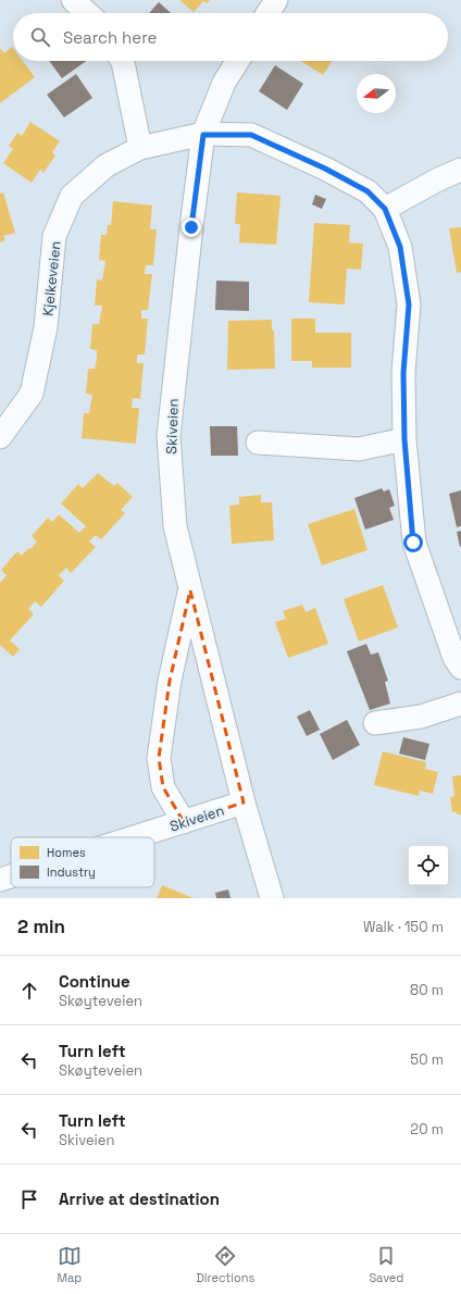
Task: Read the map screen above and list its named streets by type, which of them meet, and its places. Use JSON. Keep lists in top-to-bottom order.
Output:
{
  "streets": {
    "street": ["Kjelkeveien", "Skiveien"]
  },
  "crossings": [
    ["Kjelkeveien", "Skiveien"]
  ],
  "legend": ["Homes", "Industry"],
  "north": "left",
  "page": {
    "search": "Search here",
    "heading": ["2 min", "Walk · 150 m"],
    "list": [
      ["Continue", "Skøyteveien", "80 m"],
      ["Turn left", "Skøyteveien", "50 m"],
      ["Turn left", "Skiveien", "20 m"],
      "Arrive at destination"
    ],
    "nav": ["Map", "Directions", "Saved"]
  }
}
